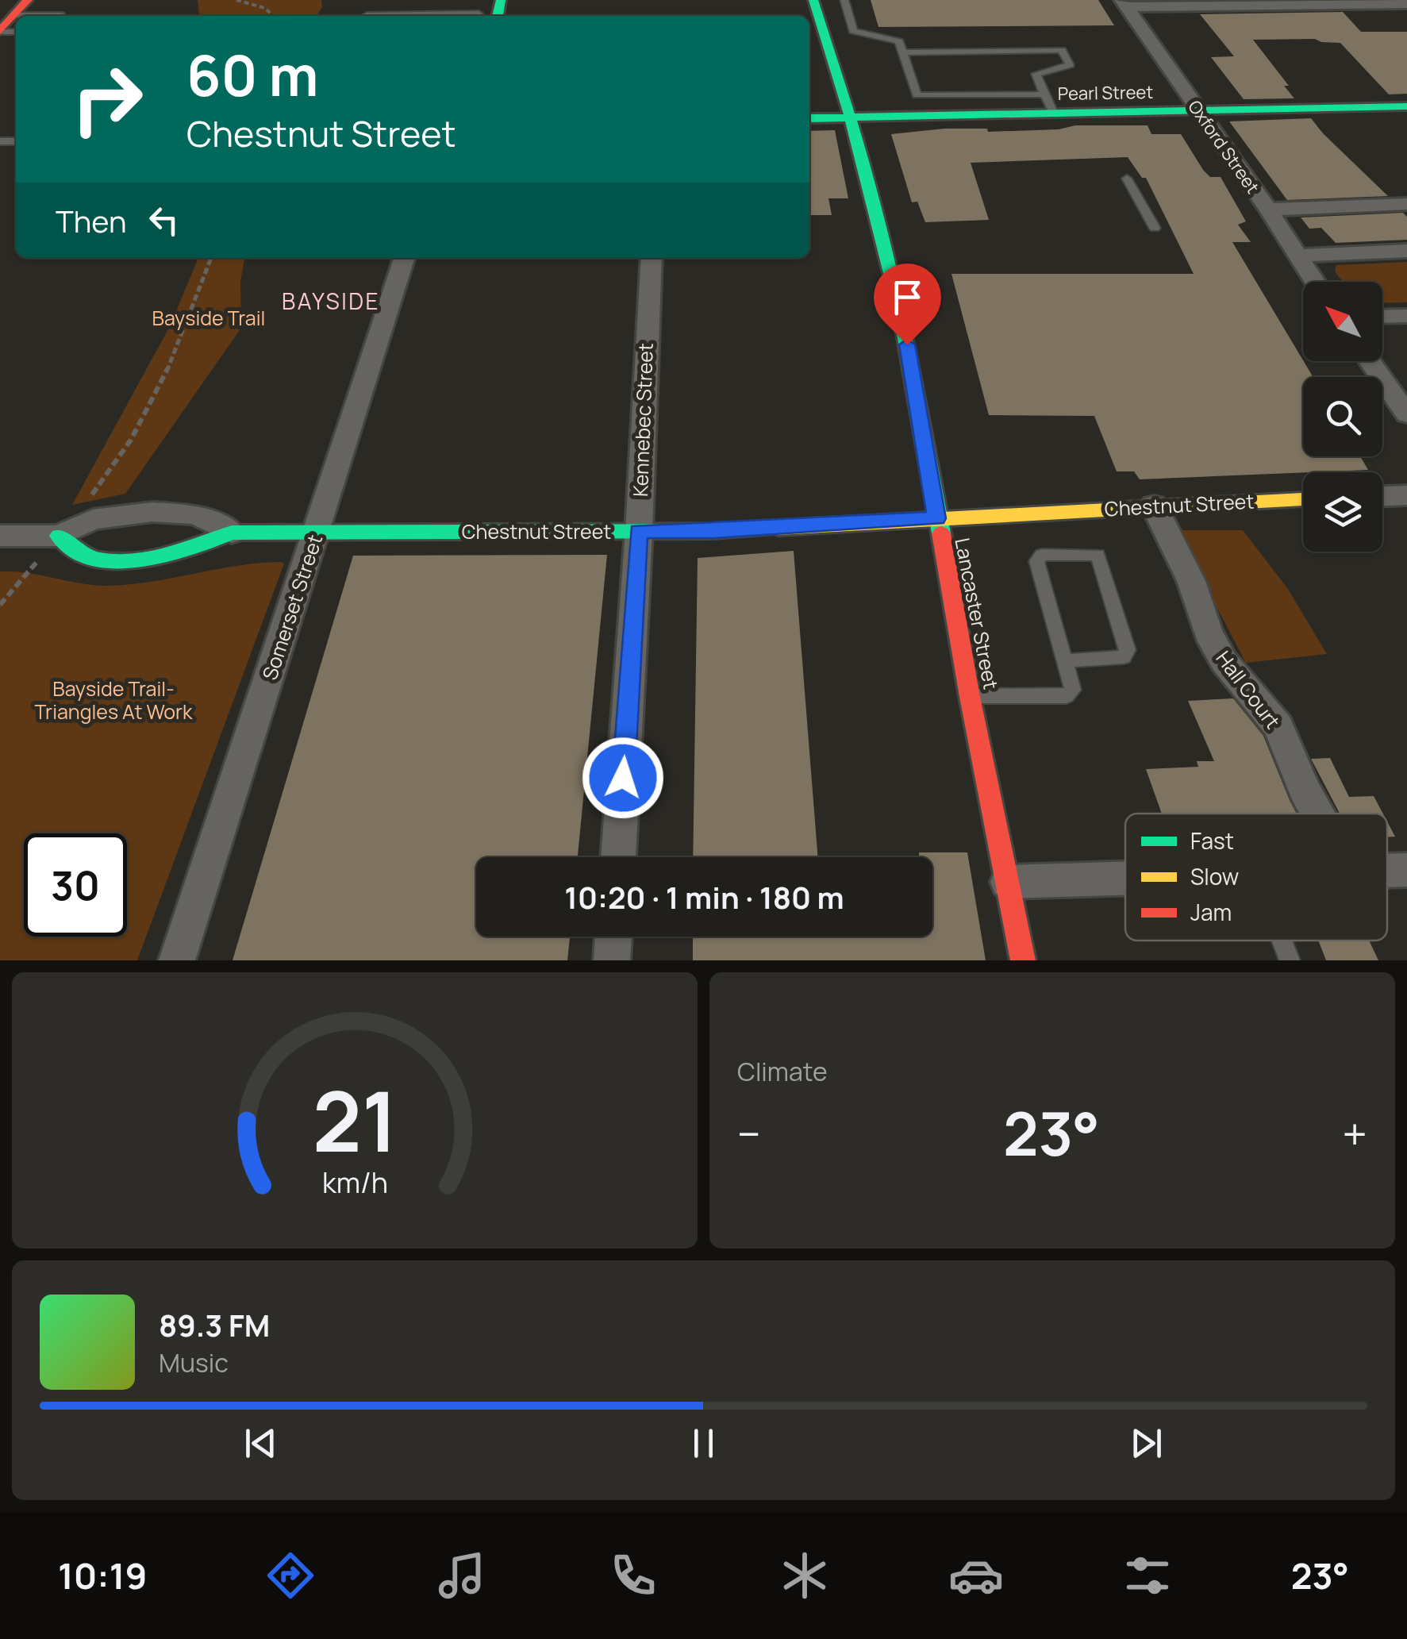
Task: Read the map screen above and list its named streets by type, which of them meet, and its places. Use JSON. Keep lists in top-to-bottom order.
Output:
{
  "streets": {
    "street": [
      "Pearl Street",
      "Oxford Street",
      "Kennebec Street",
      "Chestnut Street",
      "Somerset Street",
      "Lancaster Street",
      "Hall Court"
    ]
  },
  "crossings": [
    ["Pearl Street", "Oxford Street"],
    ["Pearl Street", "Lancaster Street"],
    ["Kennebec Street", "Chestnut Street"],
    ["Chestnut Street", "Somerset Street"],
    ["Chestnut Street", "Lancaster Street"],
    ["Chestnut Street", "Hall Court"]
  ],
  "districts": ["BAYSIDE"],
  "parks": ["Bayside Trail", "Bayside Trail- Triangles At Work"],
  "legend": ["Fast", "Slow", "Jam"],
  "north": "top left",
  "page": {
    "turn": ["60 m", "Chestnut Street"],
    "then": "Then",
    "limit": "30",
    "trip": "10:20 · 1 min · 180 m",
    "tile": "Climate",
    "heat": ["−", "23°", "+"],
    "song": ["89.3 FM", "Music"],
    "tabs": ["10:19", "23°"],
    "gauge": ["21", "km/h"]
  }
}
